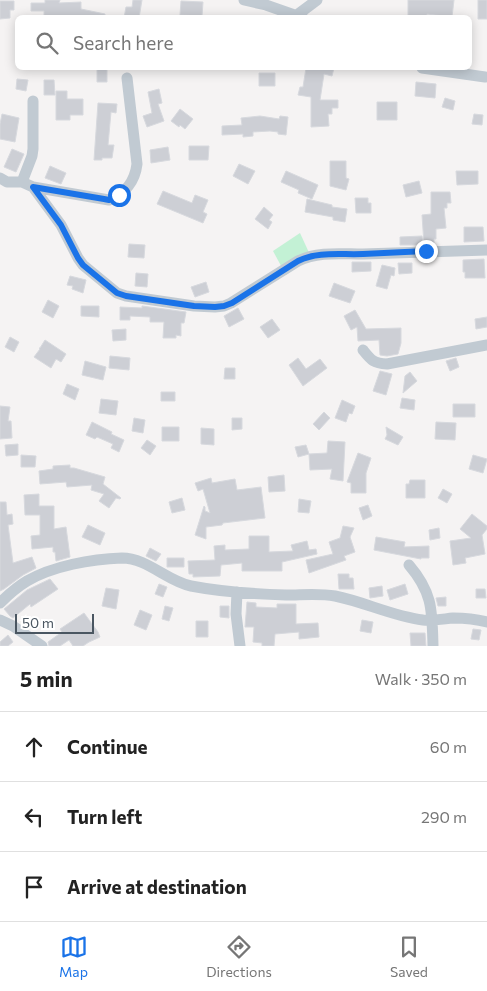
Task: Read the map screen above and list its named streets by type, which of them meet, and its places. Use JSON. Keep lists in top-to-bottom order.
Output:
{
  "scale_bar": "50 m",
  "page": {
    "search": "Search here",
    "scale": "50 m",
    "heading": ["5 min", "Walk · 350 m"],
    "list": [
      ["Continue", "60 m"],
      ["Turn left", "290 m"],
      "Arrive at destination"
    ],
    "nav": ["Map", "Directions", "Saved"]
  }
}
